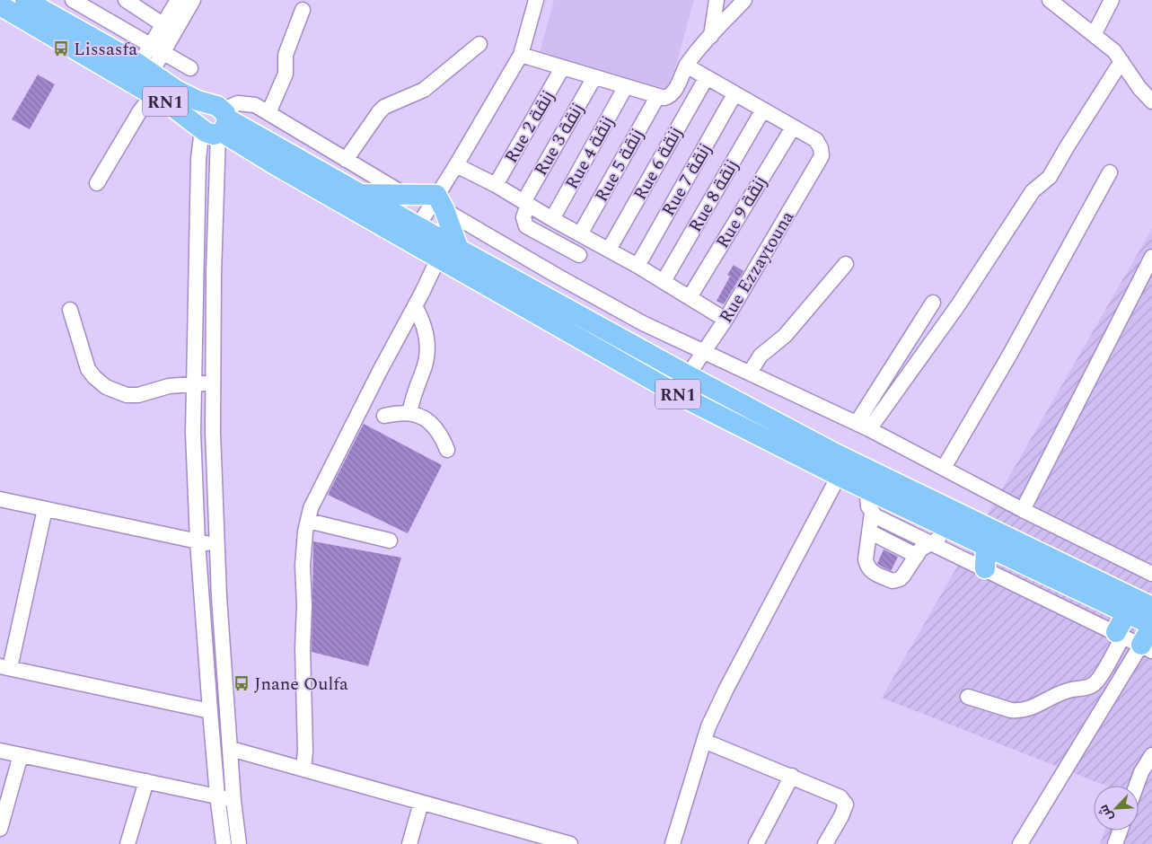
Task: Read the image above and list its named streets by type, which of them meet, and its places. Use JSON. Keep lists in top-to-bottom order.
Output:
{
  "streets": {
    "highway": ["RN1"],
    "street": [
      "Rue 2 زنقة",
      "Rue 3 زنقة",
      "Rue 4 زنقة",
      "Rue 6 زنقة",
      "Rue 5 زنقة",
      "Rue 7 زنقة",
      "Rue 8 زنقة",
      "Rue 9 زنقة",
      "Rue Ezzaytouna"
    ]
  },
  "crossings": [
    ["RN1", "Rue Ezzaytouna"],
    ["Rue 9 زنقة", "Rue Ezzaytouna"]
  ],
  "places": {
    "bus stop": ["Lissasfa", "Jnane Oulfa"]
  },
  "north": "bottom left"
}
